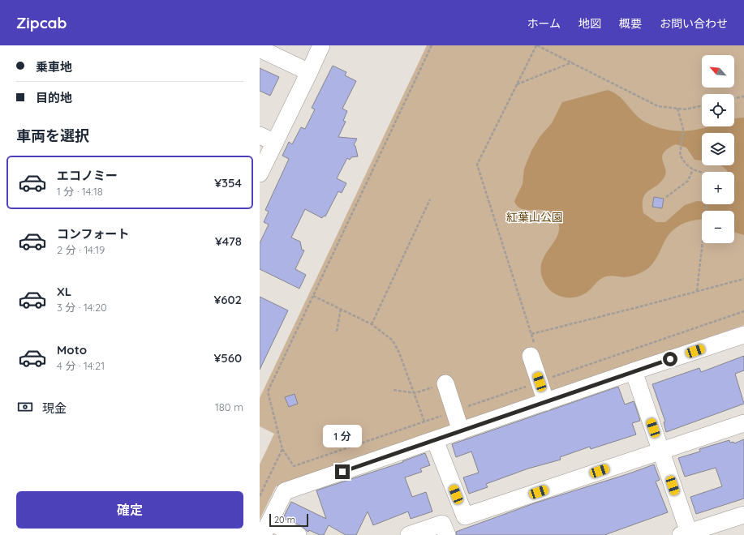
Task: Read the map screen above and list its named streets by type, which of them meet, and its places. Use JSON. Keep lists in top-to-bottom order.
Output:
{
  "parks": ["紅葉山公園"],
  "scale_bar": "20 m",
  "north": "top left",
  "page": {
    "header": "Zipcab",
    "nav": [
      "ホーム",
      "地図",
      "概要",
      "お問い合わせ"
    ],
    "banner": ["乗車地", "目的地"],
    "map_buttons": ["+", "−"],
    "heading": "車両を選択",
    "list": [
      {
        "name": "エコノミー",
        "note": "1 分 · 14:18",
        "value": "¥354"
      },
      {
        "name": "コンフォート",
        "note": "2 分 · 14:19",
        "value": "¥478"
      },
      {
        "name": "XL",
        "note": "3 分 · 14:20",
        "value": "¥602"
      },
      {
        "name": "Moto",
        "note": "4 分 · 14:21",
        "value": "¥560"
      }
    ],
    "pay": ["現金", "180 m"],
    "bubble": "1 分",
    "buttons": "確定",
    "scale": "20 m"
  }
}
